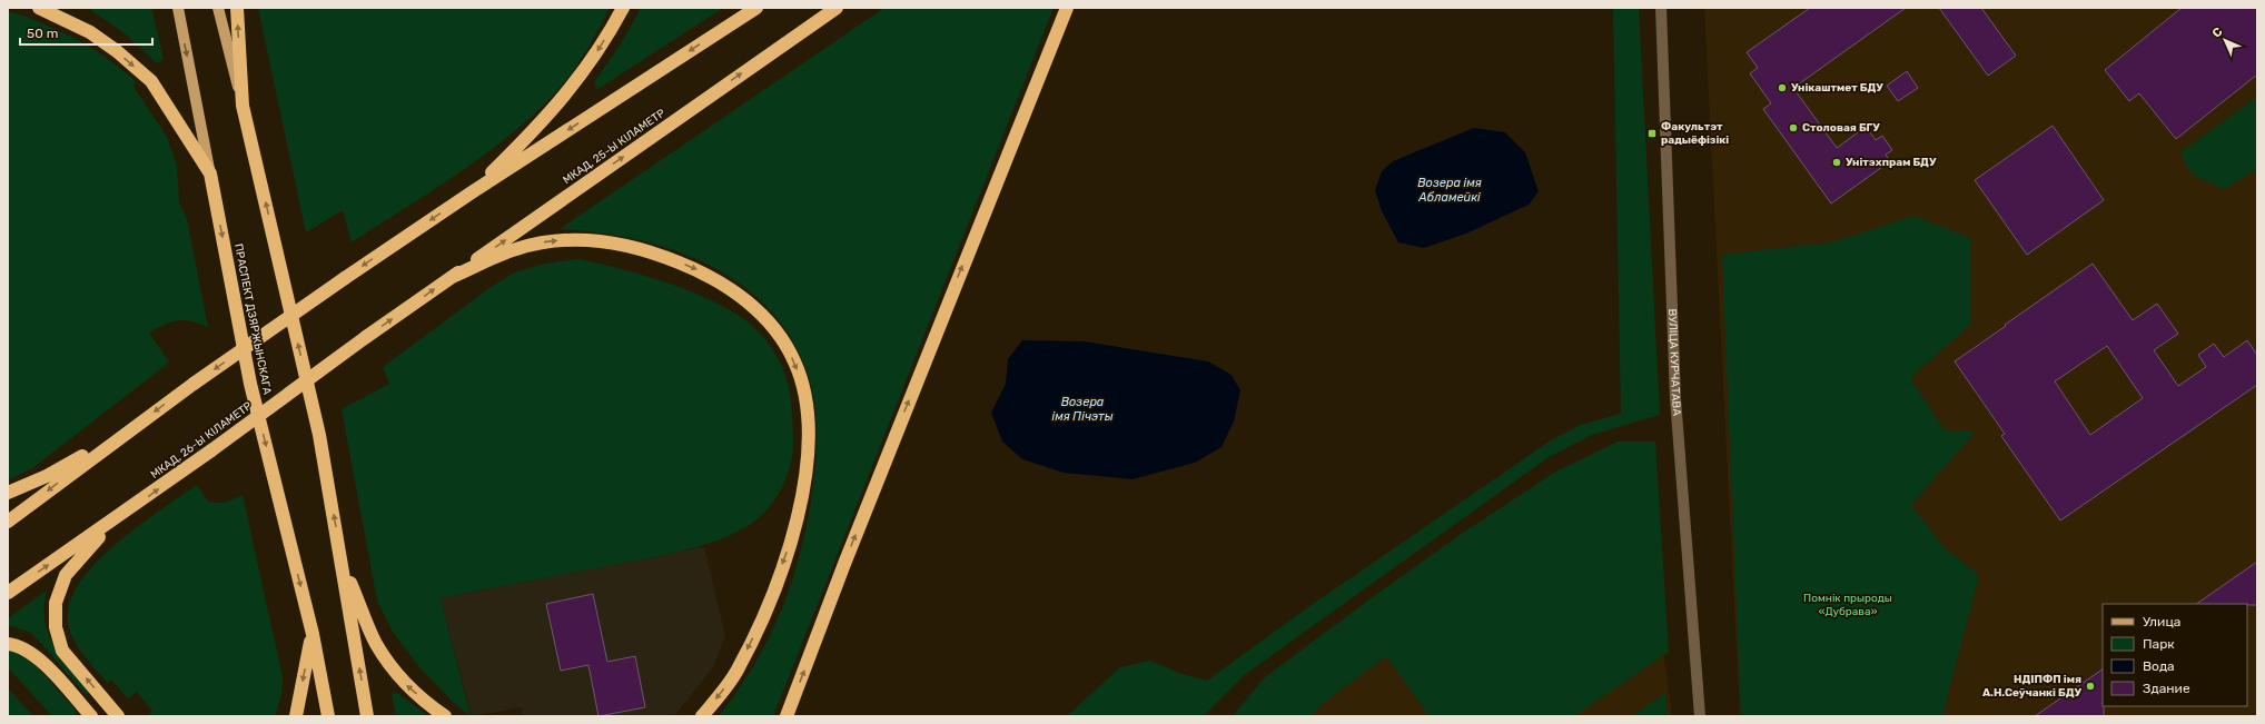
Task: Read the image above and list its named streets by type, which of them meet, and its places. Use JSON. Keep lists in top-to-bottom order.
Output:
{
  "streets": {
    "highway": ["МКАД, 25-Ы КІЛАМЕТР", "ПРАСПЕКТ ДЗЯРЖЫНСКАГА", "МКАД, 26-Ы КІЛАМЕТР"],
    "street": ["ВУЛІЦА КУРЧАТАВА"]
  },
  "crossings": [
    ["МКАД, 25-Ы КІЛАМЕТР", "МКАД, 26-Ы КІЛАМЕТР"]
  ],
  "one_way": ["ПРАСПЕКТ ДЗЯРЖЫНСКАГА"],
  "water": ["Возера імя Абламейкі", "Возера імя Пічэты"],
  "parks": ["Помнік прыроды «Дубрава»"],
  "places": {
    "other": [
      "Унікаштмет БДУ",
      "Столовая БГУ",
      "Унітэхпрам БДУ",
      "НДІПФП імя А.Н.Сеўчанкі БДУ"
    ],
    "transit": ["Факультэт радыёфізікі"]
  },
  "legend": [
    "Улица",
    "Парк",
    "Вода",
    "Здание"
  ],
  "scale_bar": "50 m",
  "north": "top left"
}
